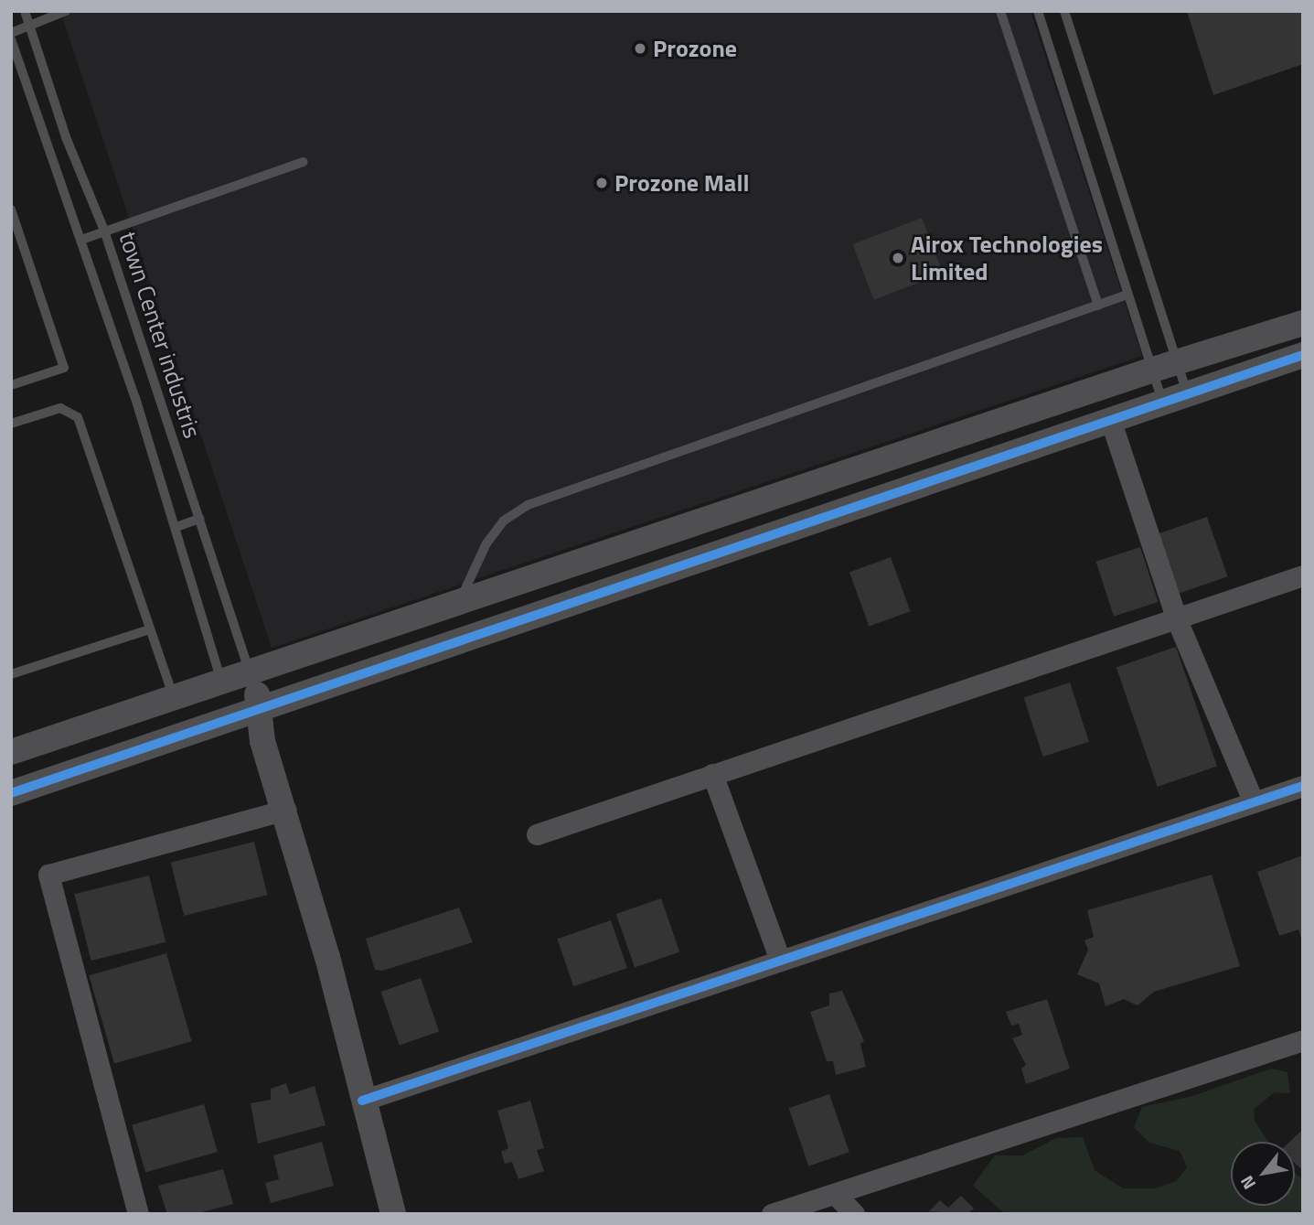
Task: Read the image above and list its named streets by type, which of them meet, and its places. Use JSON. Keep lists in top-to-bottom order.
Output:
{
  "streets": {
    "lane": ["town Center industris"]
  },
  "places": ["Prozone", "Prozone Mall", "Airox Technologies Limited"],
  "north": "bottom left"
}
